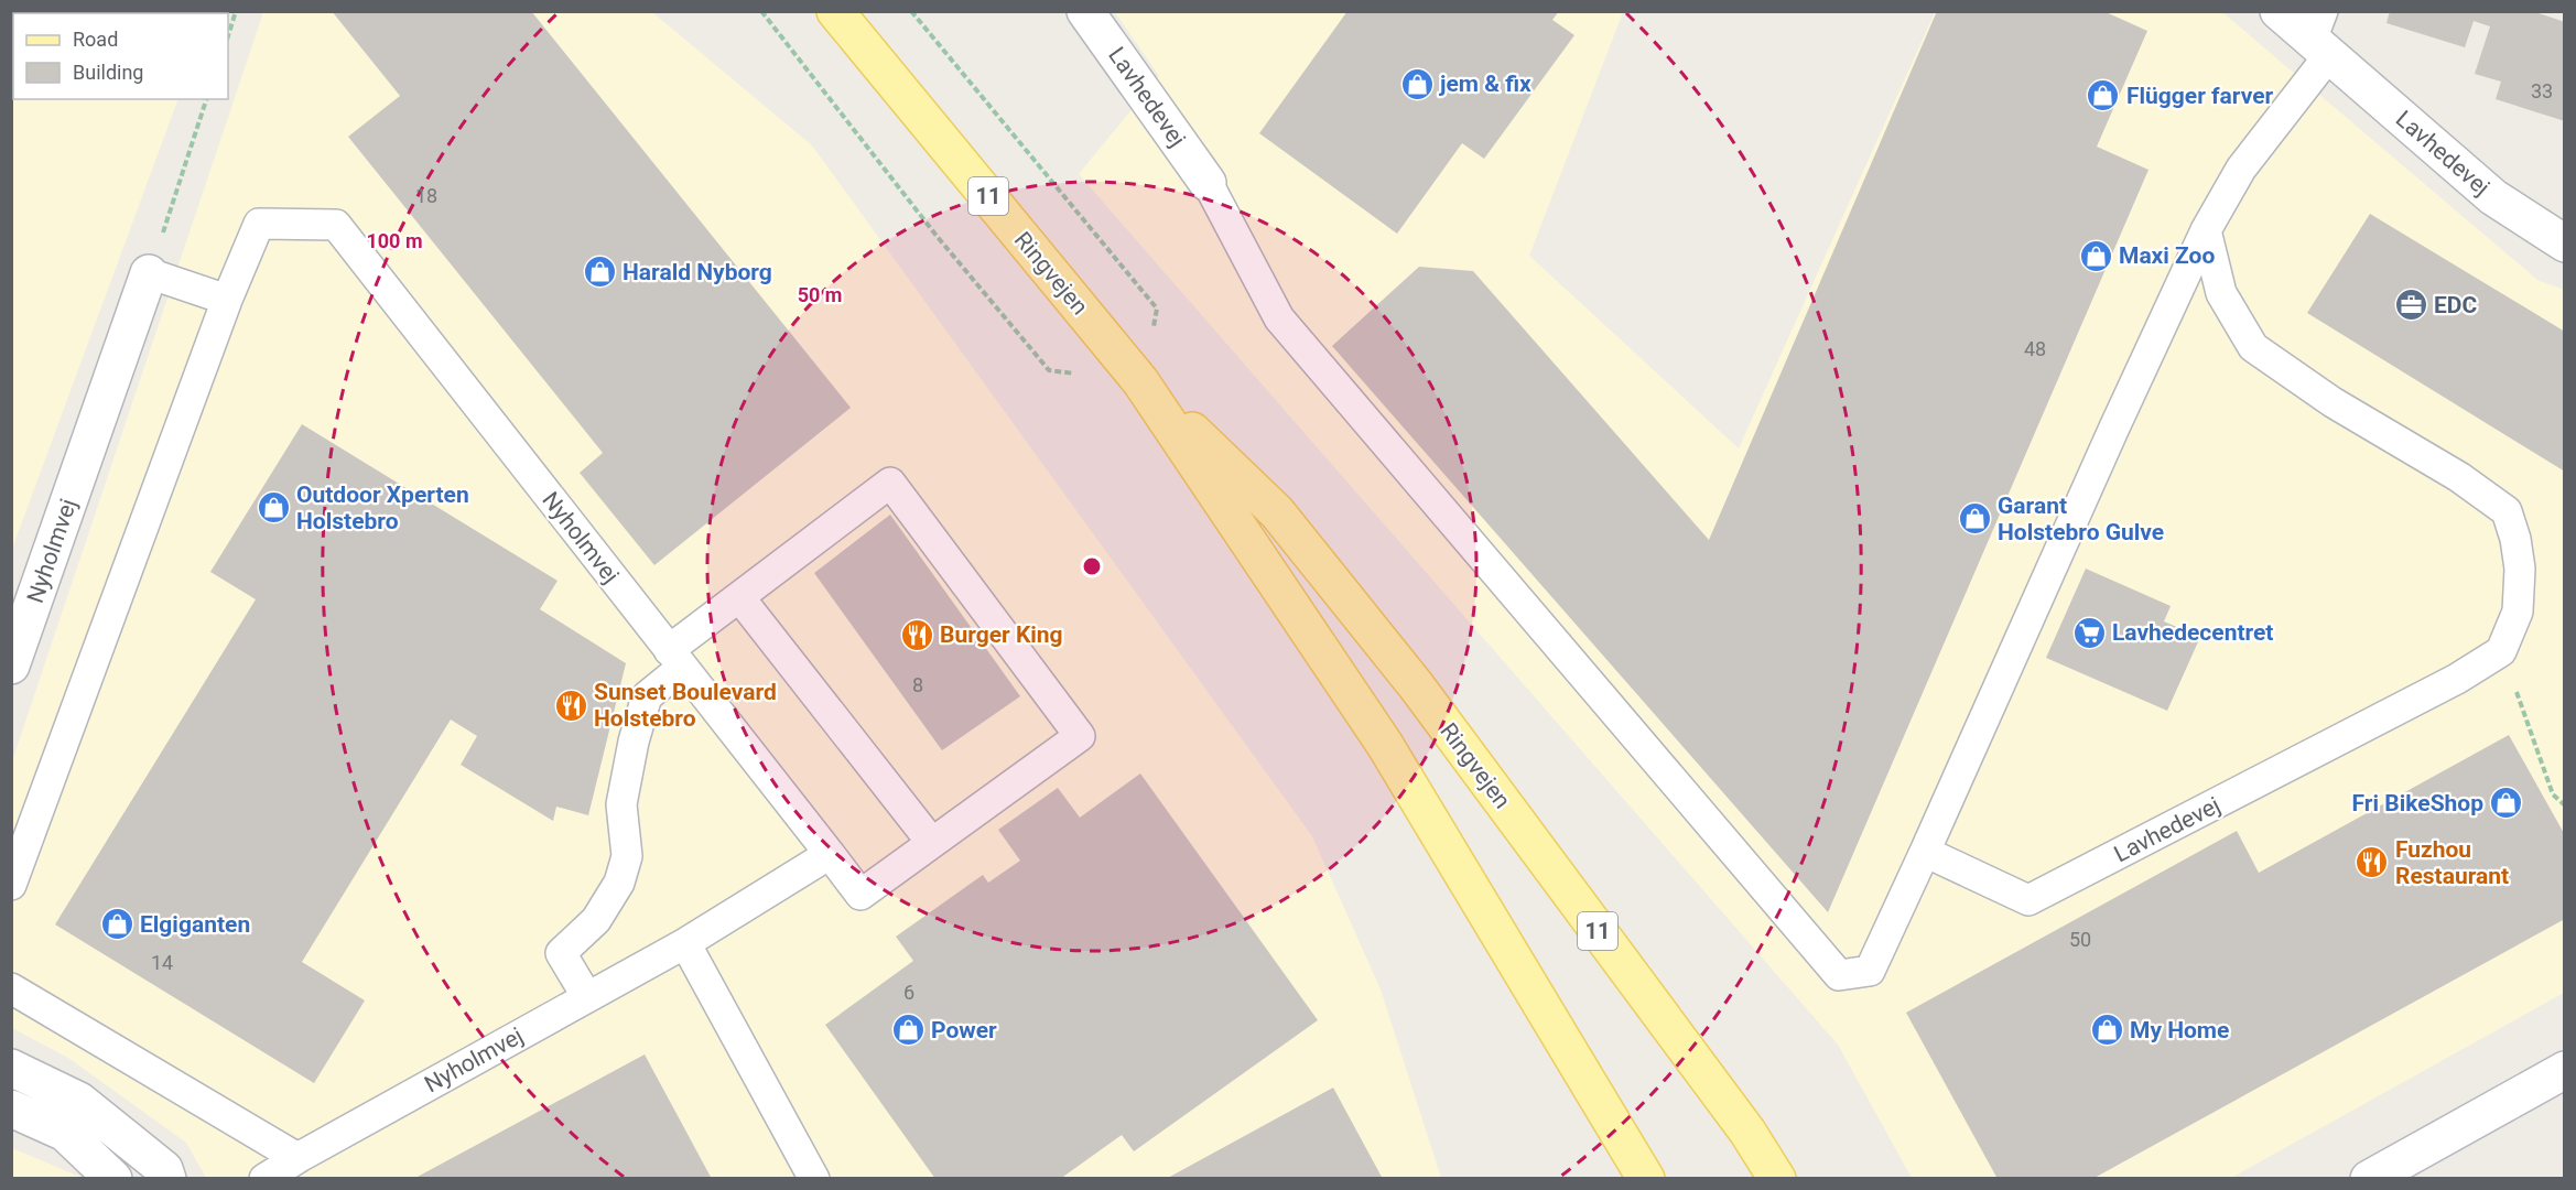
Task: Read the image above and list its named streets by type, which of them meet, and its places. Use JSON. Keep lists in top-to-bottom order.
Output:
{
  "streets": {
    "main road": ["11", "Ringvejen"],
    "street": ["Lavhedevej", "Nyholmvej"]
  },
  "places": {
    "shop": [
      "jem & fix",
      "Flügger farver",
      "Maxi Zoo",
      "Harald Nyborg",
      "Outdoor Xperten Holstebro",
      "Garant Holstebro Gulve",
      "Fri BikeShop",
      "Elgiganten",
      "Power",
      "My Home"
    ],
    "office": ["EDC"],
    "supermarket": ["Lavhedecentret"],
    "restaurant": ["Burger King", "Sunset Boulevard Holstebro", "Fuzhou Restaurant"]
  },
  "house_numbers": [
    "33",
    "18",
    "48",
    "8",
    "50",
    "14",
    "6"
  ],
  "legend": ["Road", "Building"],
  "rings": ["100 m", "50 m"]
}
